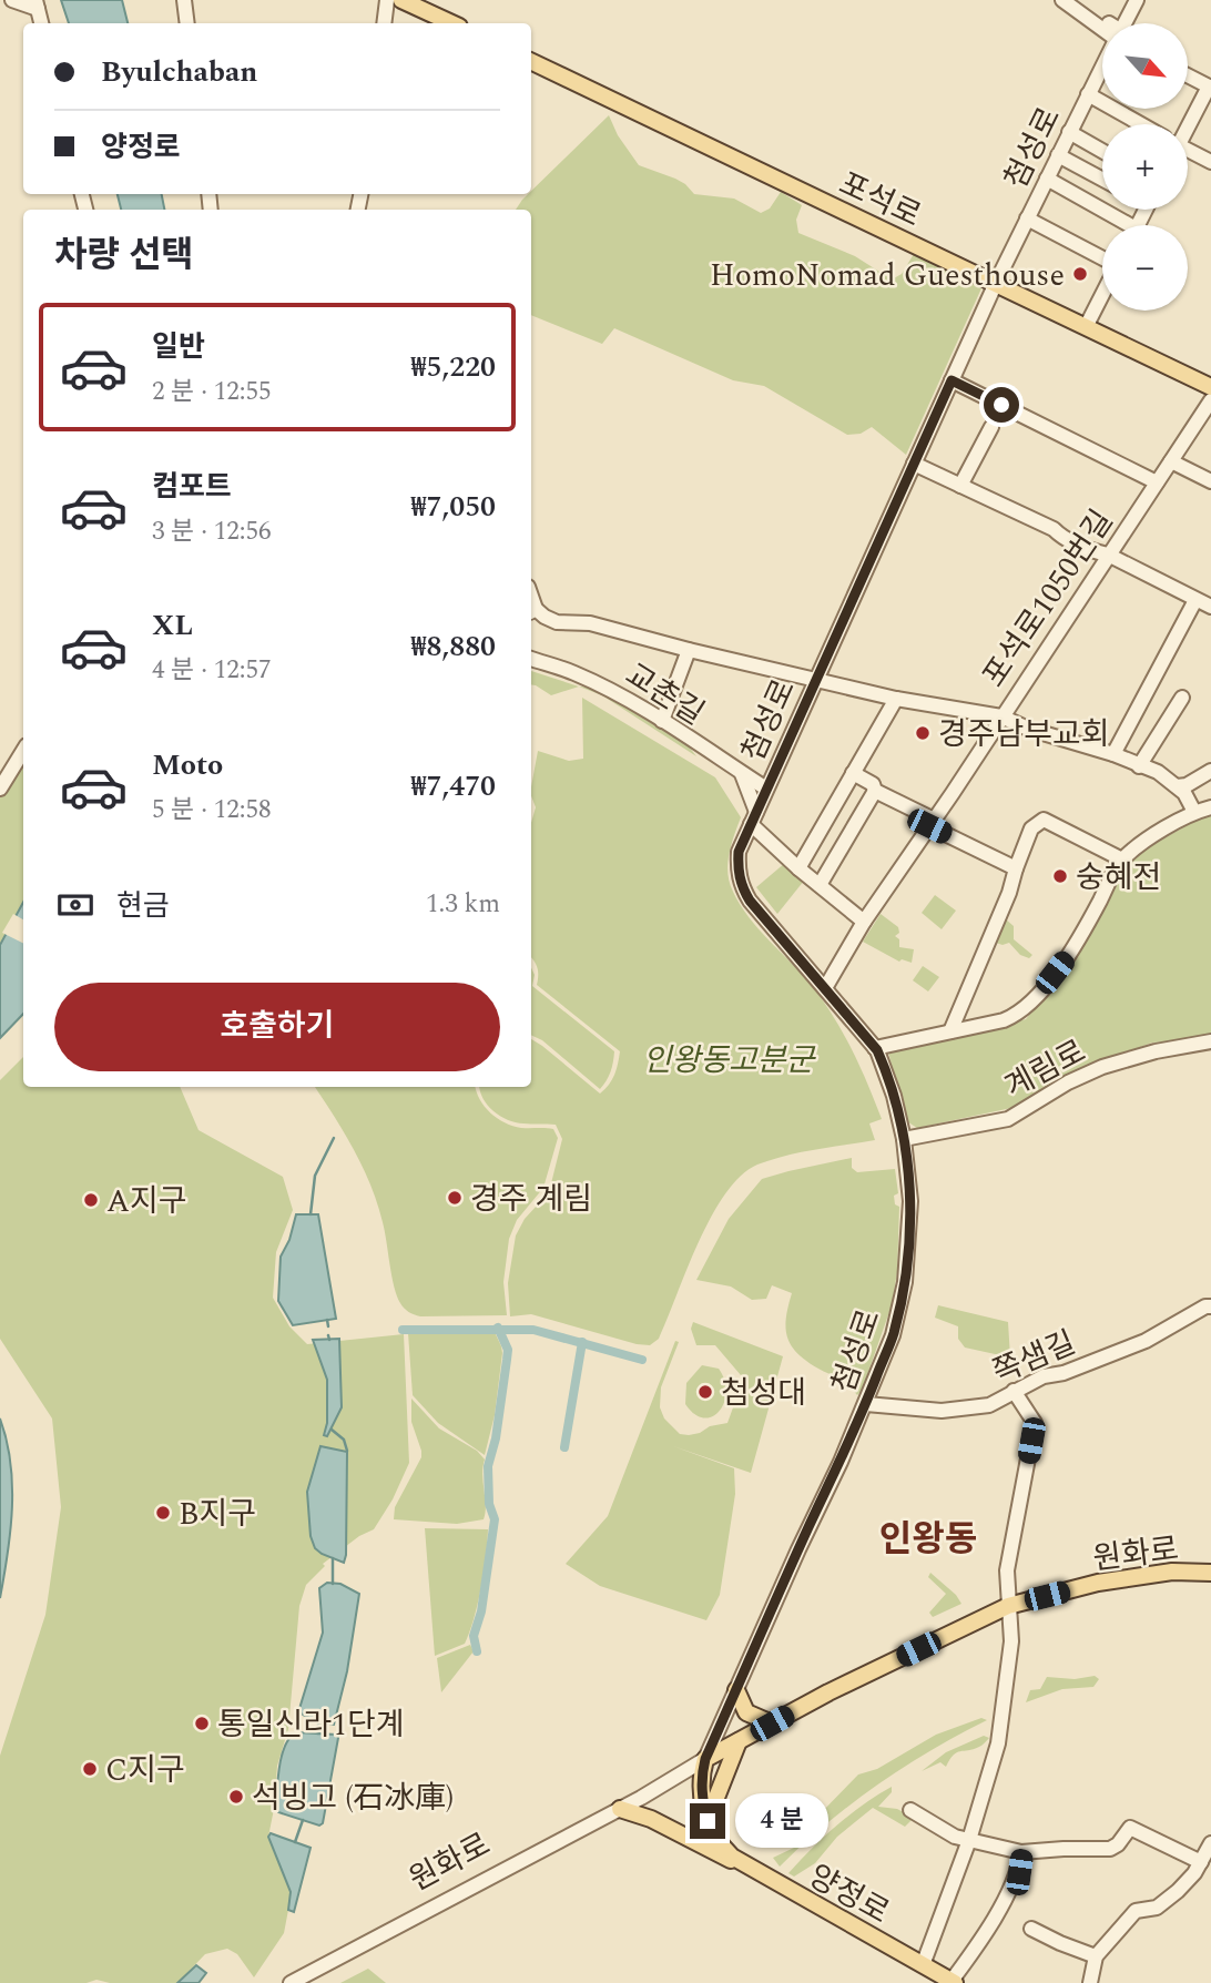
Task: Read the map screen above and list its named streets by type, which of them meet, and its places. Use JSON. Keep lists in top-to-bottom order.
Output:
{
  "streets": {
    "main road": ["포석로", "원화로", "양정로"],
    "street": [
      "첨성로",
      "포석로1050번길",
      "교촌길",
      "계림로",
      "쪽샘길"
    ]
  },
  "crossings": [
    ["첨성로", "포석로"],
    ["첨성로", "포석로1050번길"],
    ["첨성로", "교촌길"],
    ["첨성로", "계림로"],
    ["첨성로", "쪽샘길"],
    ["첨성로", "원화로"],
    ["첨성로", "양정로"],
    ["원화로", "양정로"]
  ],
  "districts": ["인왕동"],
  "parks": ["인왕동고분군"],
  "places": [
    "HomoNomad Guesthouse",
    "경주남부교회",
    "숭혜전",
    "경주 계림",
    "A지구",
    "첨성대",
    "B지구",
    "통일신라1단계",
    "C지구",
    "석빙고 (石冰庫)"
  ],
  "north": "bottom right",
  "page": {
    "map_buttons": ["+", "−"],
    "banner": ["Byulchaban", "양정로"],
    "heading": "차량 선택",
    "list": [
      {
        "name": "일반",
        "note": "2 분 · 12:55",
        "value": "₩5,220"
      },
      {
        "name": "컴포트",
        "note": "3 분 · 12:56",
        "value": "₩7,050"
      },
      {
        "name": "XL",
        "note": "4 분 · 12:57",
        "value": "₩8,880"
      },
      {
        "name": "Moto",
        "note": "5 분 · 12:58",
        "value": "₩7,470"
      }
    ],
    "pay": ["현금", "1.3 km"],
    "buttons": "호출하기",
    "bubble": "4 분"
  }
}
